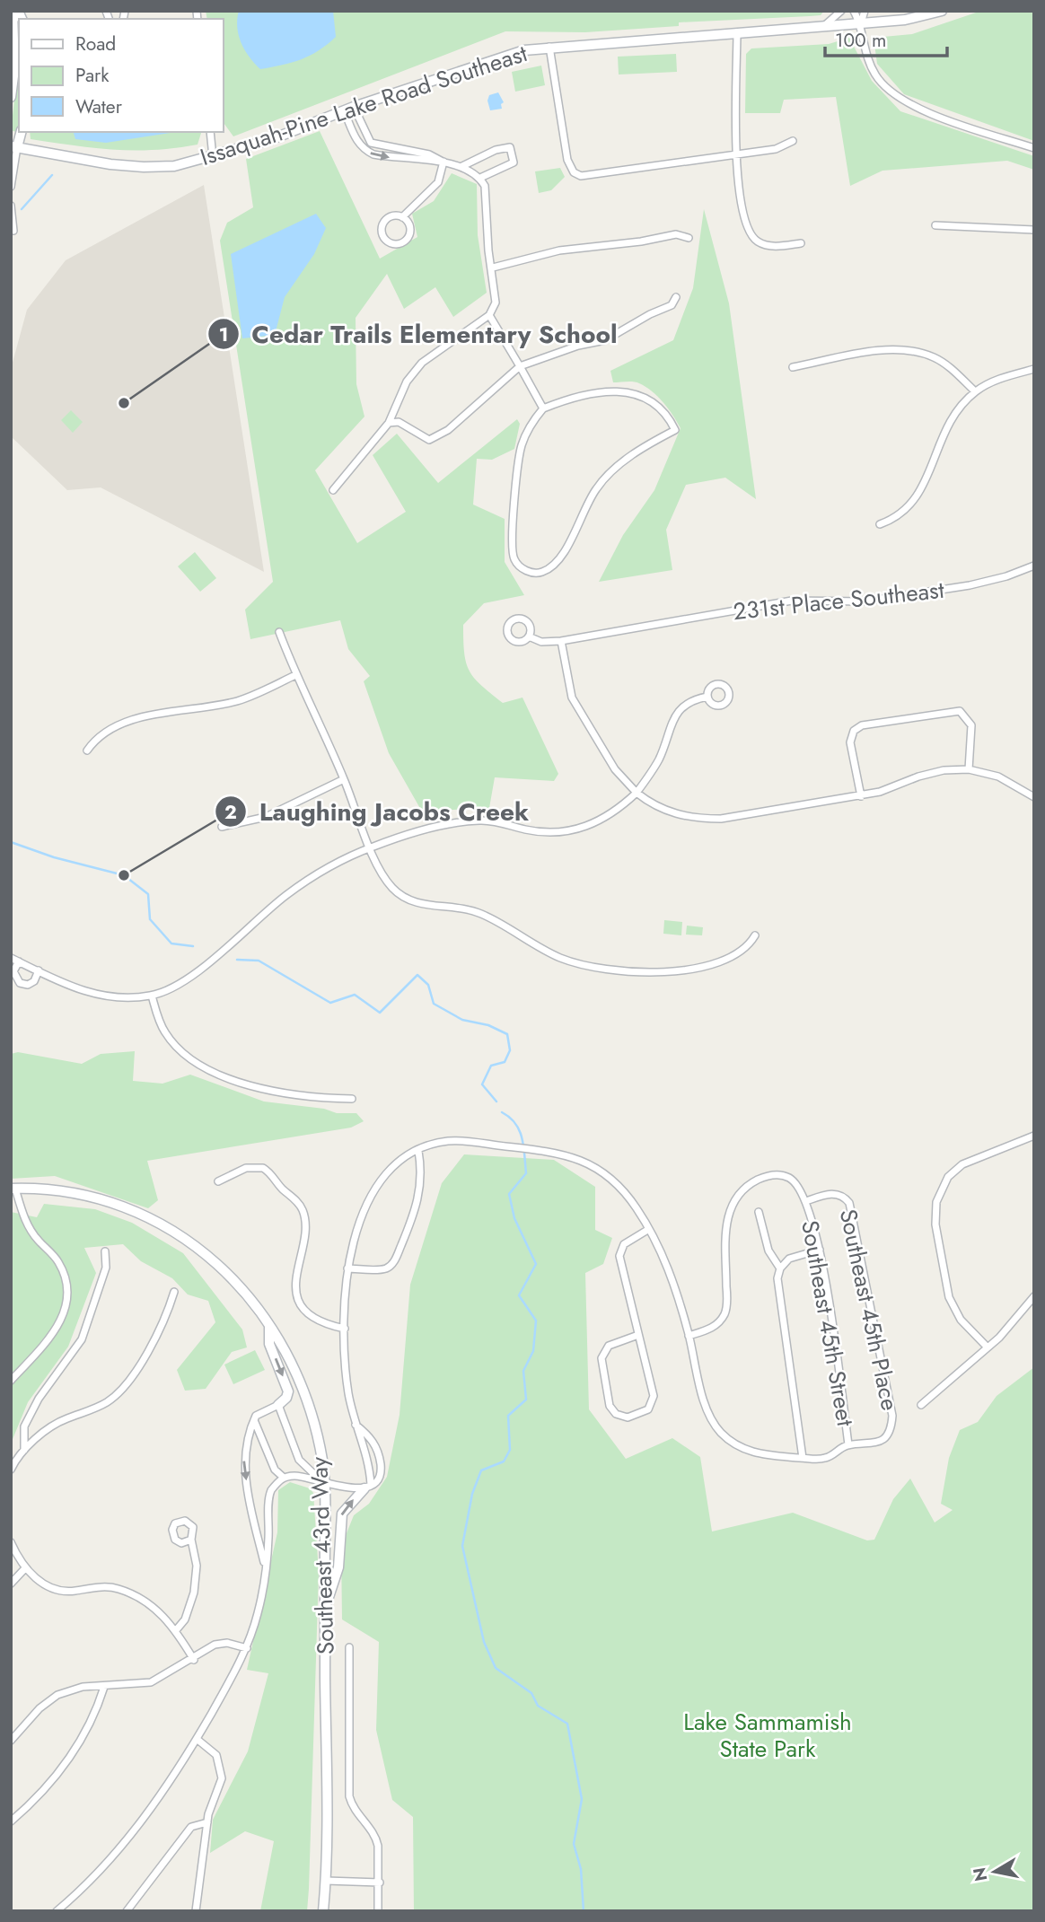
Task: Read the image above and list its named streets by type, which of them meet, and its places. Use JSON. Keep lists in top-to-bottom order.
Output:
{
  "streets": {
    "main road": ["Issaquah-Pine Lake Road Southeast", "Southeast 43rd Way"],
    "street": ["231st Place Southeast", "Southeast 45th Place", "Southeast 45th Street"]
  },
  "crossings": [
    ["Southeast 45th Place", "Southeast 45th Street"]
  ],
  "parks": ["Lake Sammamish State Park"],
  "places": ["Cedar Trails Elementary School", "Laughing Jacobs Creek"],
  "legend": ["Road", "Park", "Water"],
  "scale_bar": "100 m",
  "north": "left"
}
